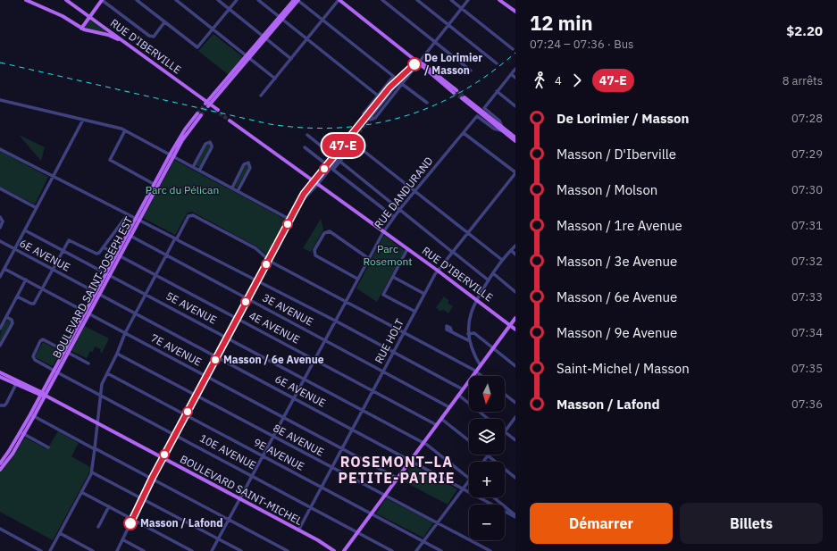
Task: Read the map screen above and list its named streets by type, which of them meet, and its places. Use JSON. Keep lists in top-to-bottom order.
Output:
{
  "streets": {
    "main road": ["RUE D'IBERVILLE", "BOULEVARD SAINT-JOSEPH EST", "BOULEVARD SAINT-MICHEL"],
    "street": [
      "RUE DANDURAND",
      "6E AVENUE",
      "5E AVENUE",
      "3E AVENUE",
      "4E AVENUE",
      "RUE HOLT",
      "7E AVENUE",
      "8E AVENUE",
      "10E AVENUE",
      "9E AVENUE"
    ]
  },
  "crossings": [
    ["RUE D'IBERVILLE", "RUE DANDURAND"],
    ["RUE D'IBERVILLE", "RUE HOLT"],
    ["RUE DANDURAND", "6E AVENUE"],
    ["RUE DANDURAND", "5E AVENUE"],
    ["RUE DANDURAND", "3E AVENUE"],
    ["RUE DANDURAND", "4E AVENUE"],
    ["RUE DANDURAND", "7E AVENUE"],
    ["RUE DANDURAND", "8E AVENUE"],
    ["RUE DANDURAND", "10E AVENUE"],
    ["RUE DANDURAND", "9E AVENUE"],
    ["RUE DANDURAND", "BOULEVARD SAINT-MICHEL"],
    ["6E AVENUE", "BOULEVARD SAINT-JOSEPH EST"],
    ["6E AVENUE", "RUE HOLT"],
    ["BOULEVARD SAINT-JOSEPH EST", "5E AVENUE"],
    ["BOULEVARD SAINT-JOSEPH EST", "3E AVENUE"],
    ["BOULEVARD SAINT-JOSEPH EST", "4E AVENUE"],
    ["BOULEVARD SAINT-JOSEPH EST", "7E AVENUE"],
    ["BOULEVARD SAINT-JOSEPH EST", "10E AVENUE"],
    ["BOULEVARD SAINT-JOSEPH EST", "BOULEVARD SAINT-MICHEL"],
    ["5E AVENUE", "RUE HOLT"],
    ["3E AVENUE", "RUE HOLT"],
    ["4E AVENUE", "RUE HOLT"],
    ["RUE HOLT", "7E AVENUE"],
    ["RUE HOLT", "8E AVENUE"],
    ["RUE HOLT", "10E AVENUE"],
    ["RUE HOLT", "9E AVENUE"],
    ["RUE HOLT", "BOULEVARD SAINT-MICHEL"]
  ],
  "districts": ["ROSEMONT–LA PETITE-PATRIE"],
  "parks": ["Parc du Pélican", "Parc Rosemont"],
  "places": ["De Lorimier / Masson", "Masson / 6e Avenue", "Masson / Lafond"],
  "lines": ["bus line 47-E"],
  "north": "bottom",
  "page": {
    "on_map": "47-E",
    "heading": ["12 min", "07:24 – 07:36 · Bus", "$2.20"],
    "legs": ["4", "47-E", "8 arrêts"],
    "list": [
      {
        "name": "De Lorimier / Masson",
        "value": "07:28"
      },
      {
        "name": "Masson / D'Iberville",
        "value": "07:29"
      },
      {
        "name": "Masson / Molson",
        "value": "07:30"
      },
      {
        "name": "Masson / 1re Avenue",
        "value": "07:31"
      },
      {
        "name": "Masson / 3e Avenue",
        "value": "07:32"
      },
      {
        "name": "Masson / 6e Avenue",
        "value": "07:33"
      },
      {
        "name": "Masson / 9e Avenue",
        "value": "07:34"
      },
      {
        "name": "Saint-Michel / Masson",
        "value": "07:35"
      },
      {
        "name": "Masson / Lafond",
        "value": "07:36"
      }
    ],
    "map_buttons": ["+", "−"],
    "buttons": ["Démarrer", "Billets"]
  }
}
